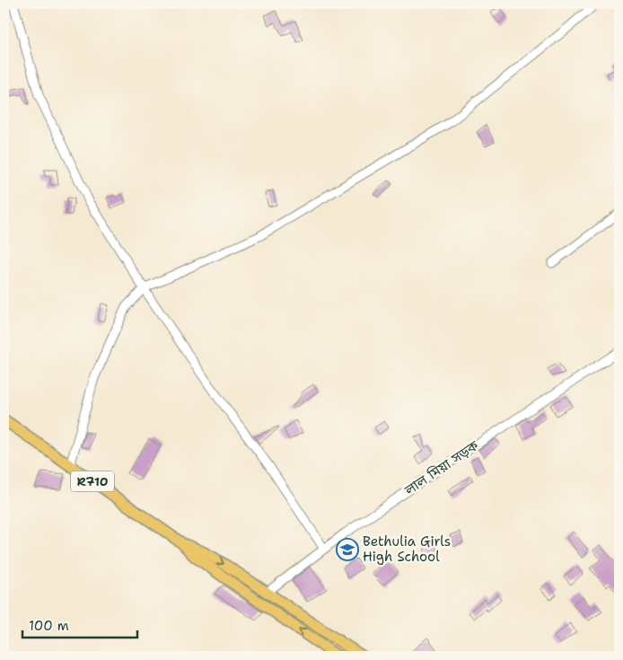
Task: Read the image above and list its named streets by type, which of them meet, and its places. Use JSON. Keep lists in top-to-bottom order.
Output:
{
  "streets": {
    "main road": ["R710"],
    "street": ["লাল মিয়া সড়ক"]
  },
  "crossings": [
    ["লাল মিয়া সড়ক", "R710"]
  ],
  "places": {
    "school or university": ["Bethulia Girls High School"]
  },
  "scale_bar": "100 m"
}
